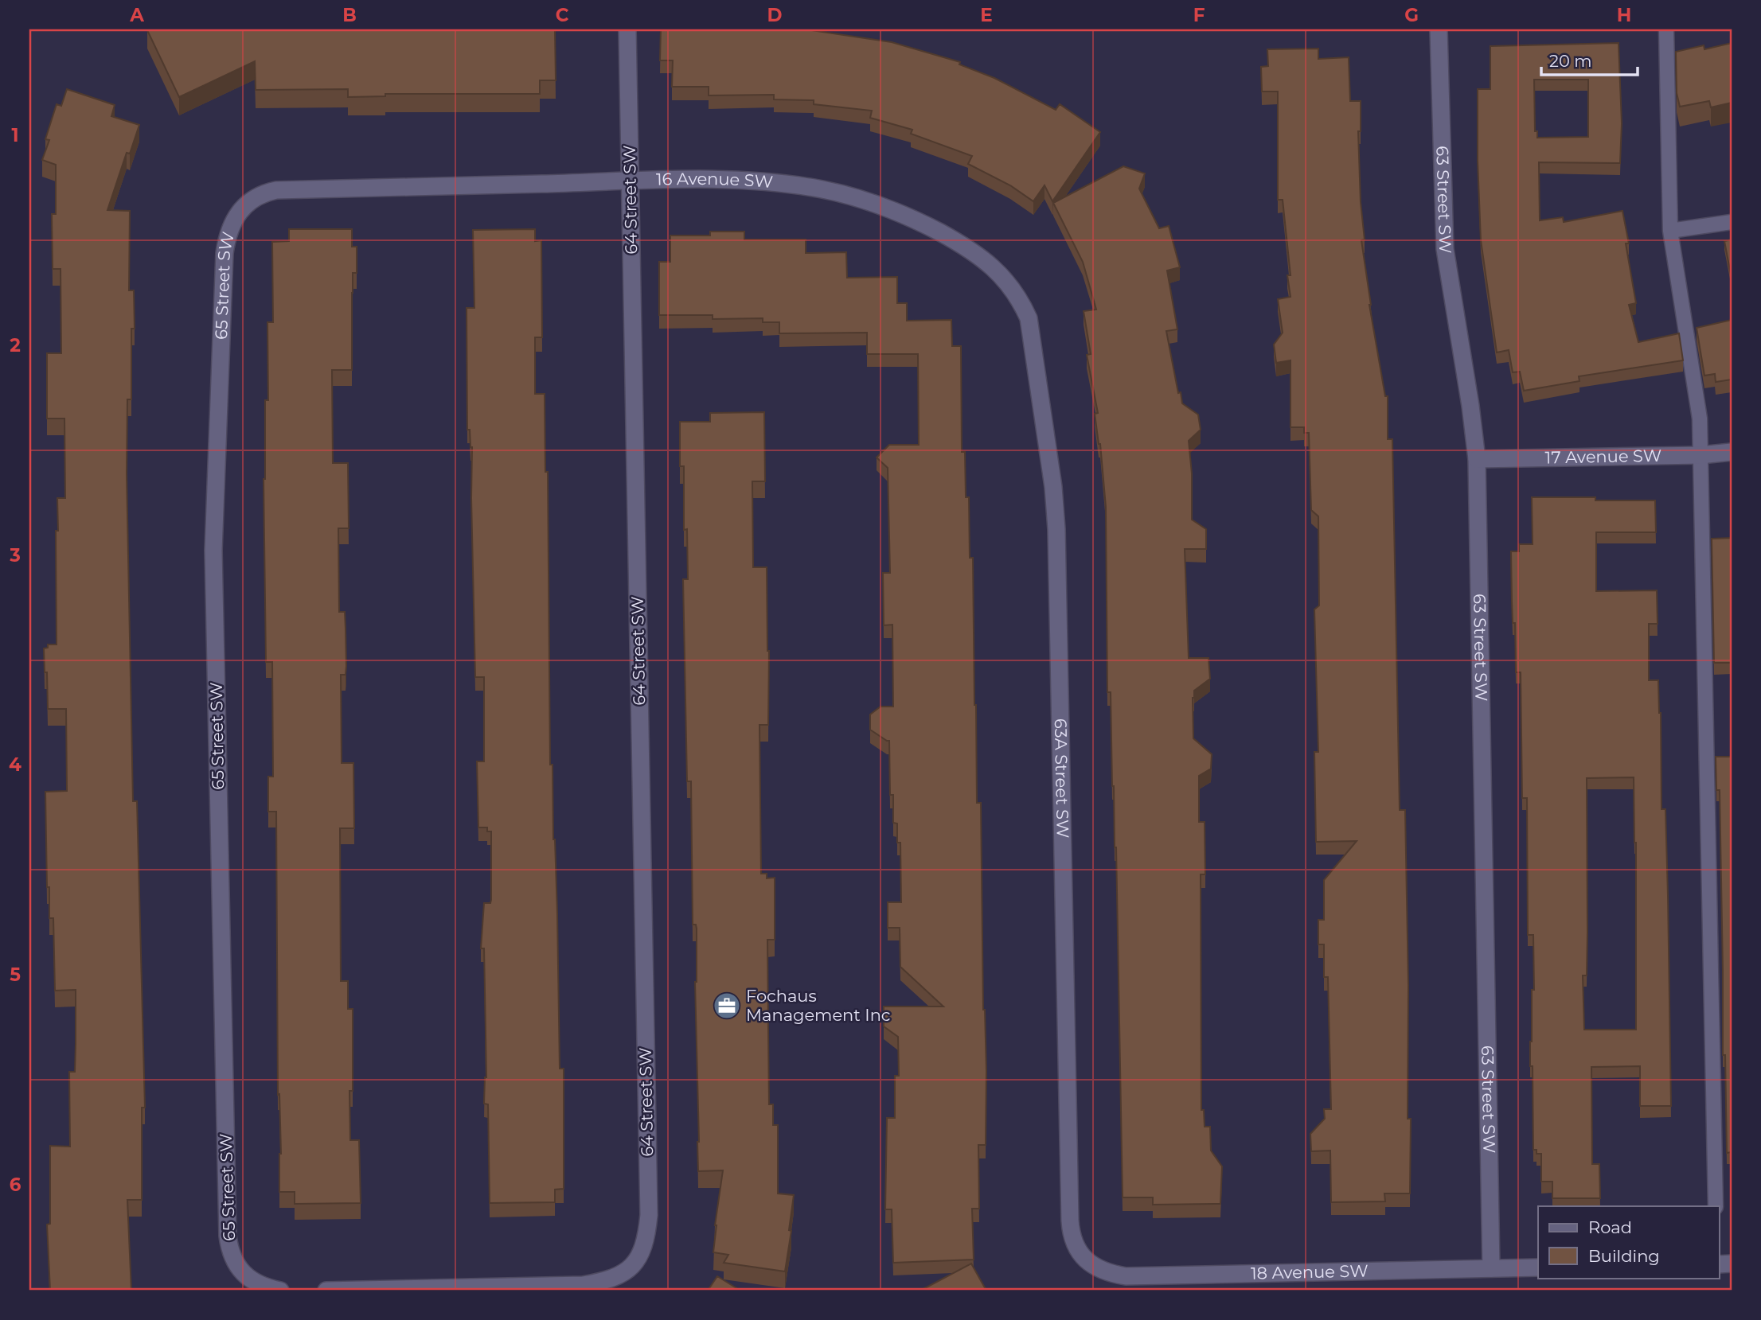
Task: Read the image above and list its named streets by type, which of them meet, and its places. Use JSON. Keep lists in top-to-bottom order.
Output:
{
  "streets": {
    "street": [
      "16 Avenue SW",
      "63 Street SW",
      "64 Street SW",
      "65 Street SW",
      "17 Avenue SW",
      "63A Street SW",
      "18 Avenue SW"
    ]
  },
  "crossings": [
    ["16 Avenue SW", "64 Street SW"],
    ["16 Avenue SW", "65 Street SW"],
    ["16 Avenue SW", "63A Street SW"],
    ["63 Street SW", "17 Avenue SW"],
    ["63 Street SW", "18 Avenue SW"],
    ["63A Street SW", "18 Avenue SW"]
  ],
  "places": {
    "office": ["Fochaus Management Inc"]
  },
  "legend": ["Road", "Building"],
  "scale_bar": "20 m",
  "grid": {
    "columns": [
      "A",
      "B",
      "C",
      "D",
      "E",
      "F",
      "G",
      "H"
    ],
    "rows": [
      "1",
      "2",
      "3",
      "4",
      "5",
      "6"
    ]
  }
}
